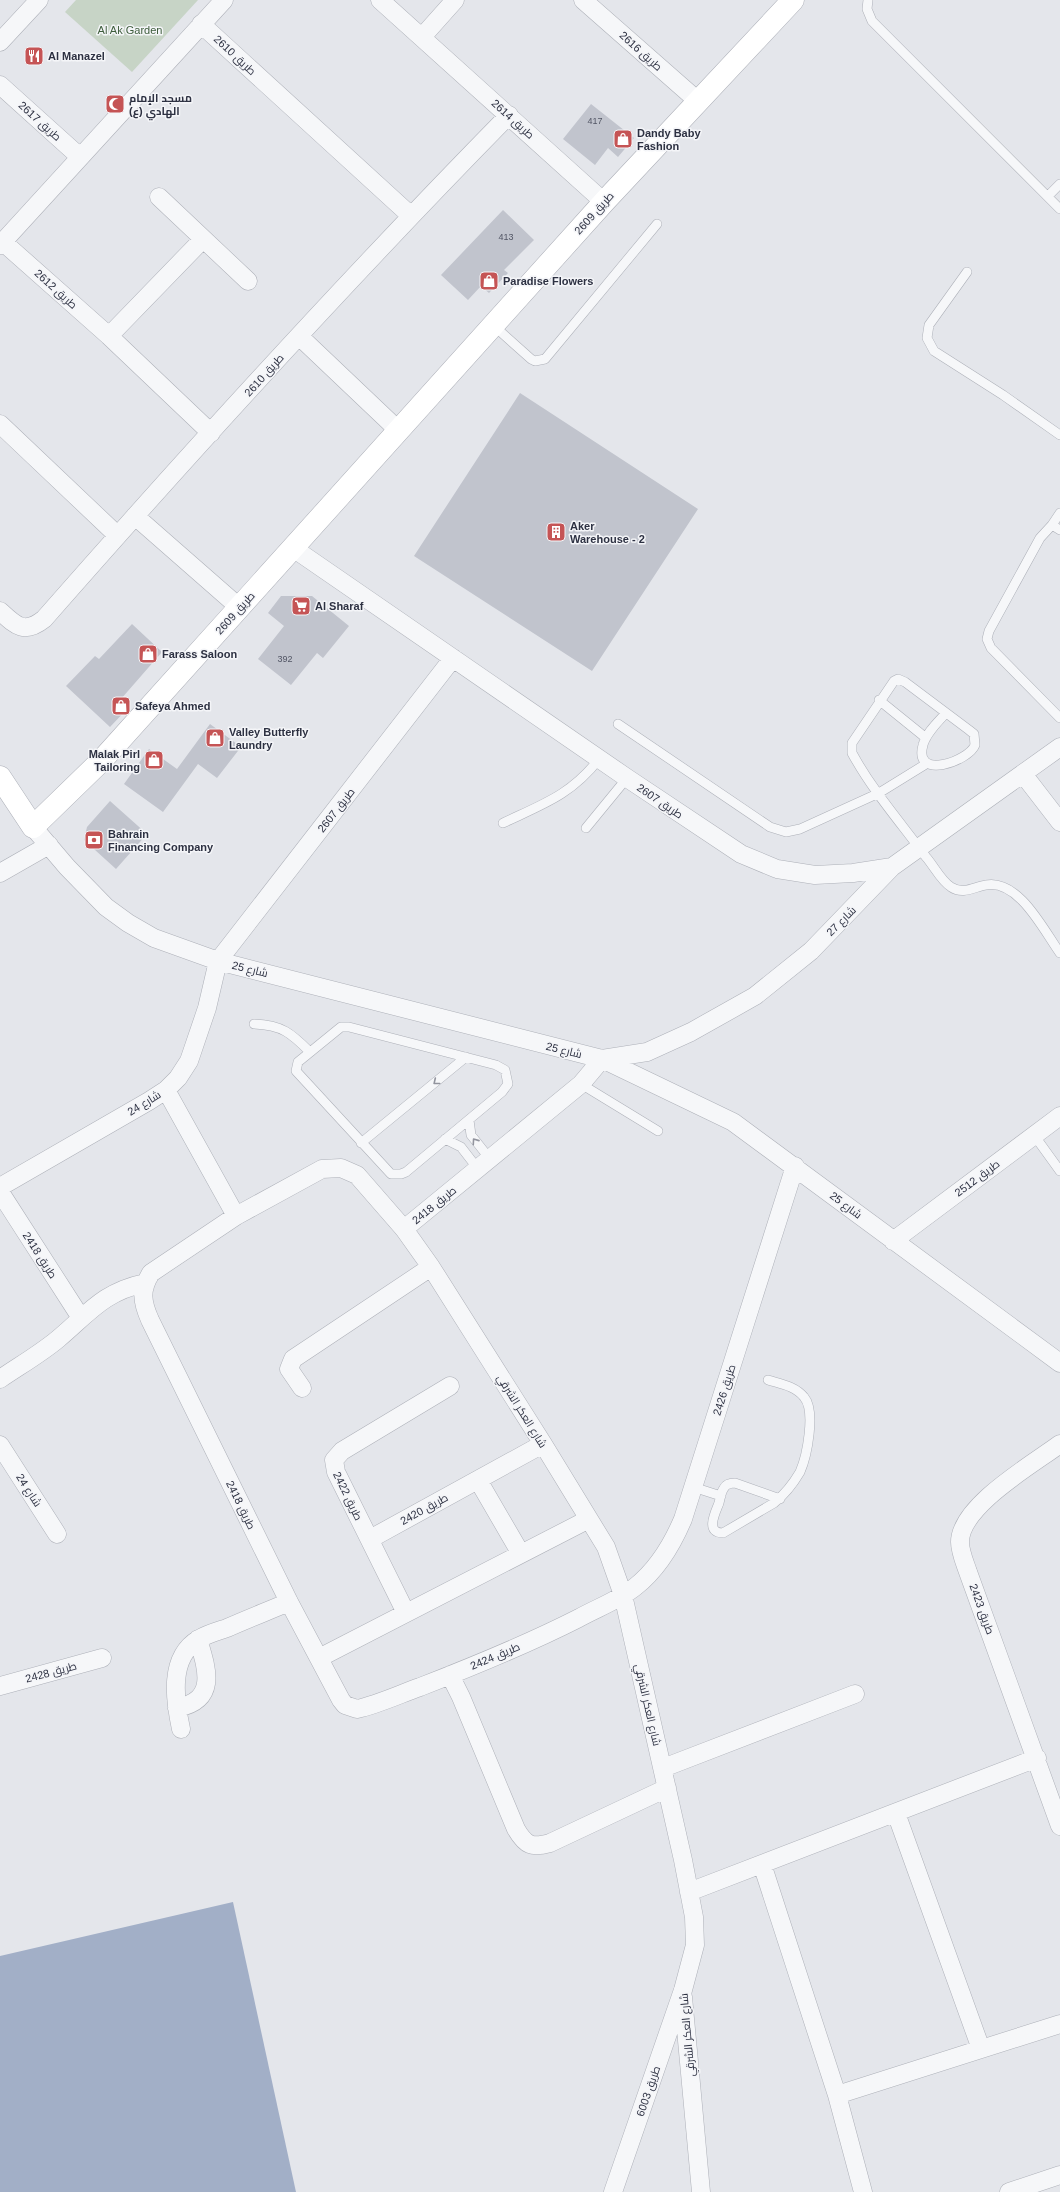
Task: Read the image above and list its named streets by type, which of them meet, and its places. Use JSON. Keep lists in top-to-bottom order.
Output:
{
  "streets": {
    "street": [
      "طريق 2616",
      "طريق 2610",
      "طريق 2614",
      "طريق 2617",
      "طريق 2609",
      "طريق 2612",
      "طريق 2607",
      "شارع 27",
      "شارع 25",
      "شارع 24",
      "طريق 2512",
      "طريق 2418",
      "طريق 2426",
      "شارع العكر الشرقي",
      "طريق 2422",
      "طريق 2420",
      "طريق 2423",
      "طريق 2424",
      "طريق 2428",
      "طريق 6003"
    ]
  },
  "crossings": [
    ["طريق 2616", "طريق 2609"],
    ["طريق 2610", "طريق 2614"],
    ["طريق 2610", "طريق 2612"],
    ["طريق 2614", "طريق 2609"],
    ["طريق 2609", "طريق 2607"],
    ["طريق 2609", "شارع 25"],
    ["طريق 2607", "شارع 27"],
    ["طريق 2607", "شارع 25"],
    ["طريق 2607", "شارع 24"],
    ["شارع 27", "شارع 25"],
    ["شارع 27", "طريق 2418"],
    ["شارع 25", "شارع 24"],
    ["شارع 25", "طريق 2512"],
    ["شارع 25", "طريق 2418"],
    ["شارع 25", "طريق 2426"],
    ["طريق 2418", "شارع العكر الشرقي"],
    ["طريق 2418", "طريق 2424"],
    ["طريق 2426", "شارع العكر الشرقي"],
    ["طريق 2426", "طريق 2424"],
    ["شارع العكر الشرقي", "طريق 2420"],
    ["شارع العكر الشرقي", "طريق 2424"],
    ["شارع العكر الشرقي", "طريق 6003"],
    ["طريق 2422", "طريق 2420"]
  ],
  "parks": ["Al Ak Garden"],
  "places": {
    "restaurant": ["Al Manazel"],
    "mosque": ["مسجد الإمام الهادي (ع)"],
    "shop": [
      "Dandy Baby Fashion",
      "Paradise Flowers",
      "Farass Saloon",
      "Safeya Ahmed",
      "Valley Butterfly Laundry",
      "Malak Pirl Tailoring"
    ],
    "building": ["Aker Warehouse - 2"],
    "supermarket": ["Al Sharaf"],
    "bank": ["Bahrain Financing Company"]
  },
  "house_numbers": ["417", "413", "392"]
}
